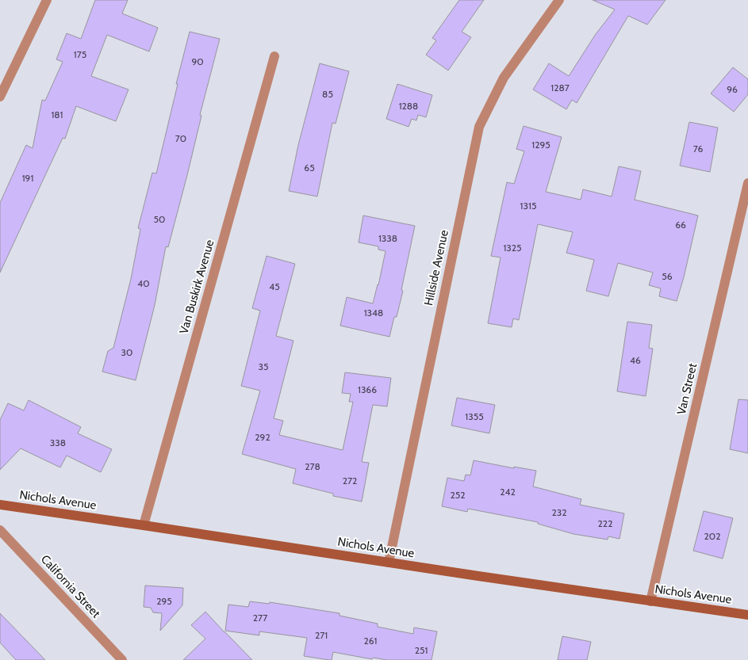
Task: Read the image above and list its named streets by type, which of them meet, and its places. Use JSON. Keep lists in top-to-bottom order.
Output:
{
  "streets": {
    "main road": ["Nichols Avenue"],
    "street": [
      "Hillside Avenue",
      "Van Buskirk Avenue",
      "Van Street",
      "California Street"
    ]
  },
  "crossings": [
    ["Hillside Avenue", "Nichols Avenue"],
    ["Van Buskirk Avenue", "Nichols Avenue"],
    ["Van Street", "Nichols Avenue"]
  ],
  "house_numbers": [
    "175",
    "90",
    "1287",
    "96",
    "85",
    "1288",
    "181",
    "70",
    "1295",
    "76",
    "65",
    "191",
    "1315",
    "50",
    "66",
    "1338",
    "1325",
    "56",
    "40",
    "45",
    "1348",
    "30",
    "46",
    "35",
    "1366",
    "1355",
    "292",
    "338",
    "278",
    "272",
    "242",
    "252",
    "232",
    "222",
    "202",
    "295",
    "277",
    "271",
    "261",
    "251"
  ]
}
